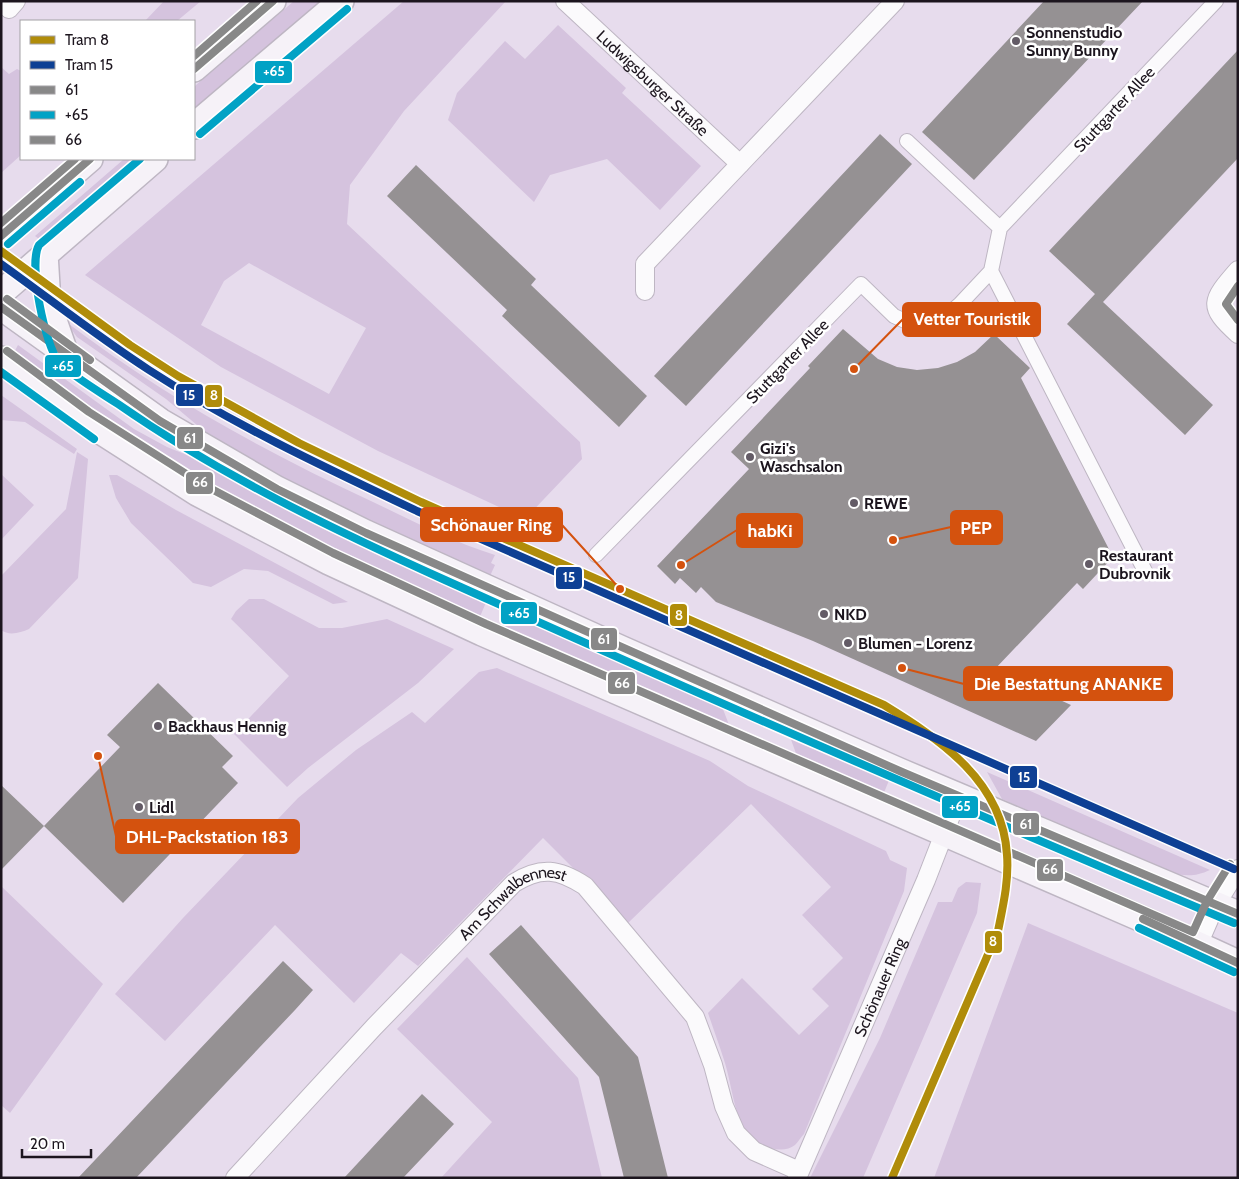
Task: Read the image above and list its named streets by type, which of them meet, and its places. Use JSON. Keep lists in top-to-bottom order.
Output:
{
  "streets": {
    "street": [
      "Ludwigsburger Straße",
      "Stuttgarter Allee",
      "Am Schwalbennest",
      "Schönauer Ring"
    ]
  },
  "crossings": [
    ["Am Schwalbennest", "Schönauer Ring"]
  ],
  "places": [
    "Sonnenstudio Sunny Bunny",
    "Vetter Touristik",
    "Gizi's Waschsalon",
    "REWE",
    "PEP",
    "Restaurant Dubrovnik",
    "habKi",
    "Schönauer Ring",
    "NKD",
    "Blumen - Lorenz",
    "Die Bestattung ANANKE",
    "Backhaus Hennig",
    "DHL-Packstation 183",
    "Lidl"
  ],
  "lines": [
    "transit line 61",
    "transit line 66",
    "transit line +65",
    "tram line 8",
    "tram line 15"
  ],
  "legend": [
    "Tram 8",
    "Tram 15",
    "61",
    "+65",
    "66"
  ],
  "scale_bar": "20 m"
}
